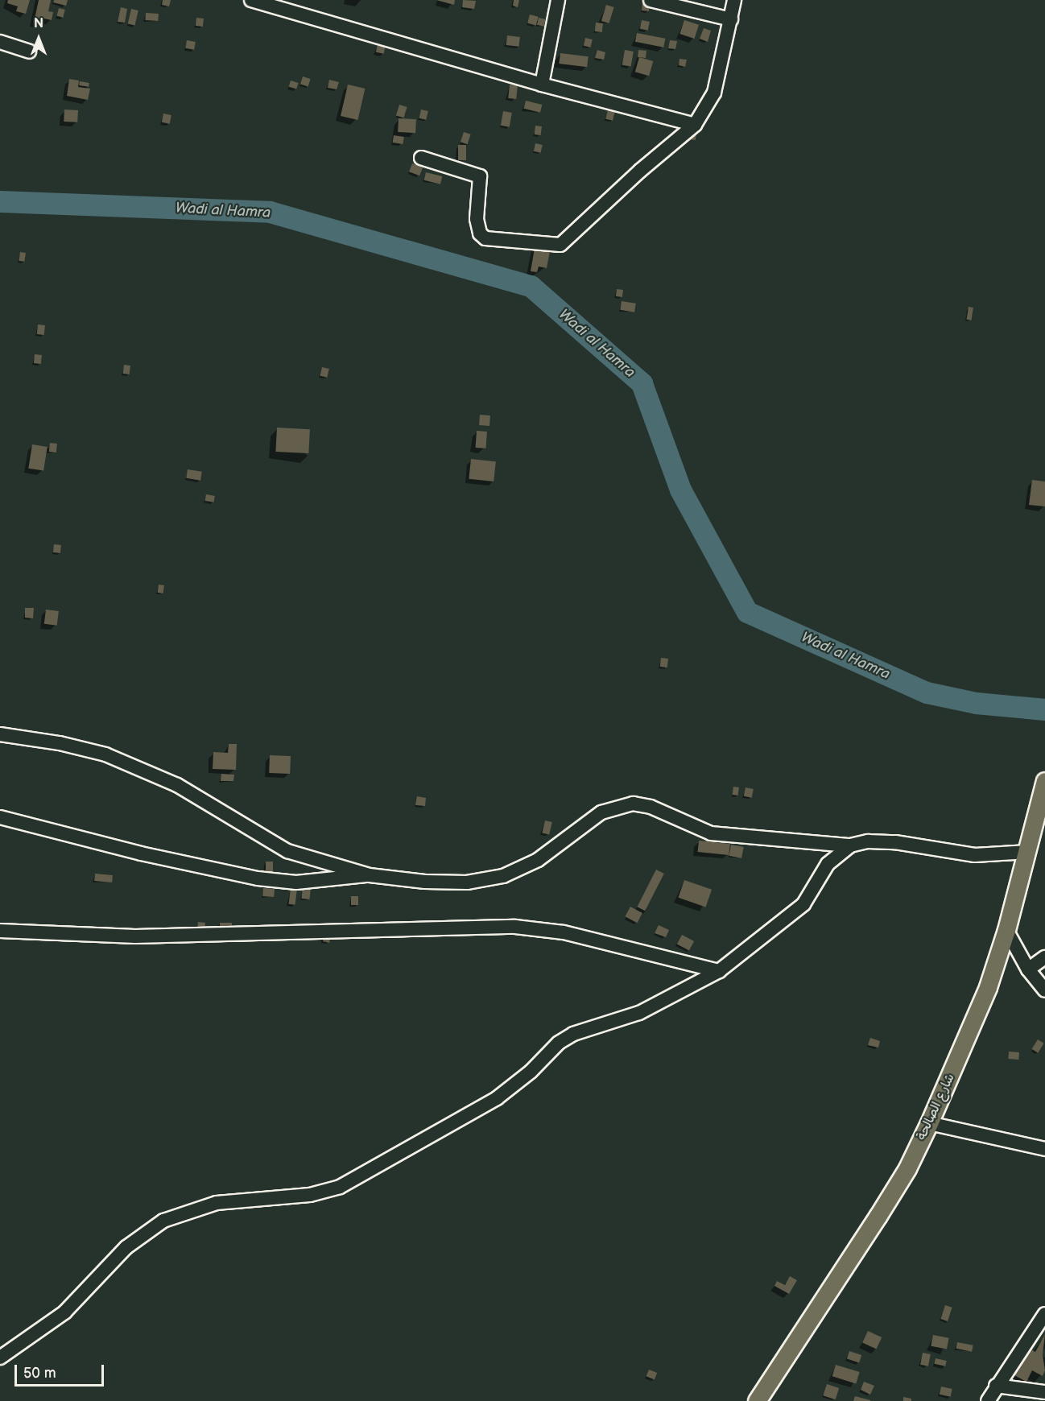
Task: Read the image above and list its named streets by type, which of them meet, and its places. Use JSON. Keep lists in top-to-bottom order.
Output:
{
  "streets": {
    "main road": ["شارع الصالحة"]
  },
  "water": ["Wadi al Hamra"],
  "scale_bar": "50 m",
  "north": "top"
}
